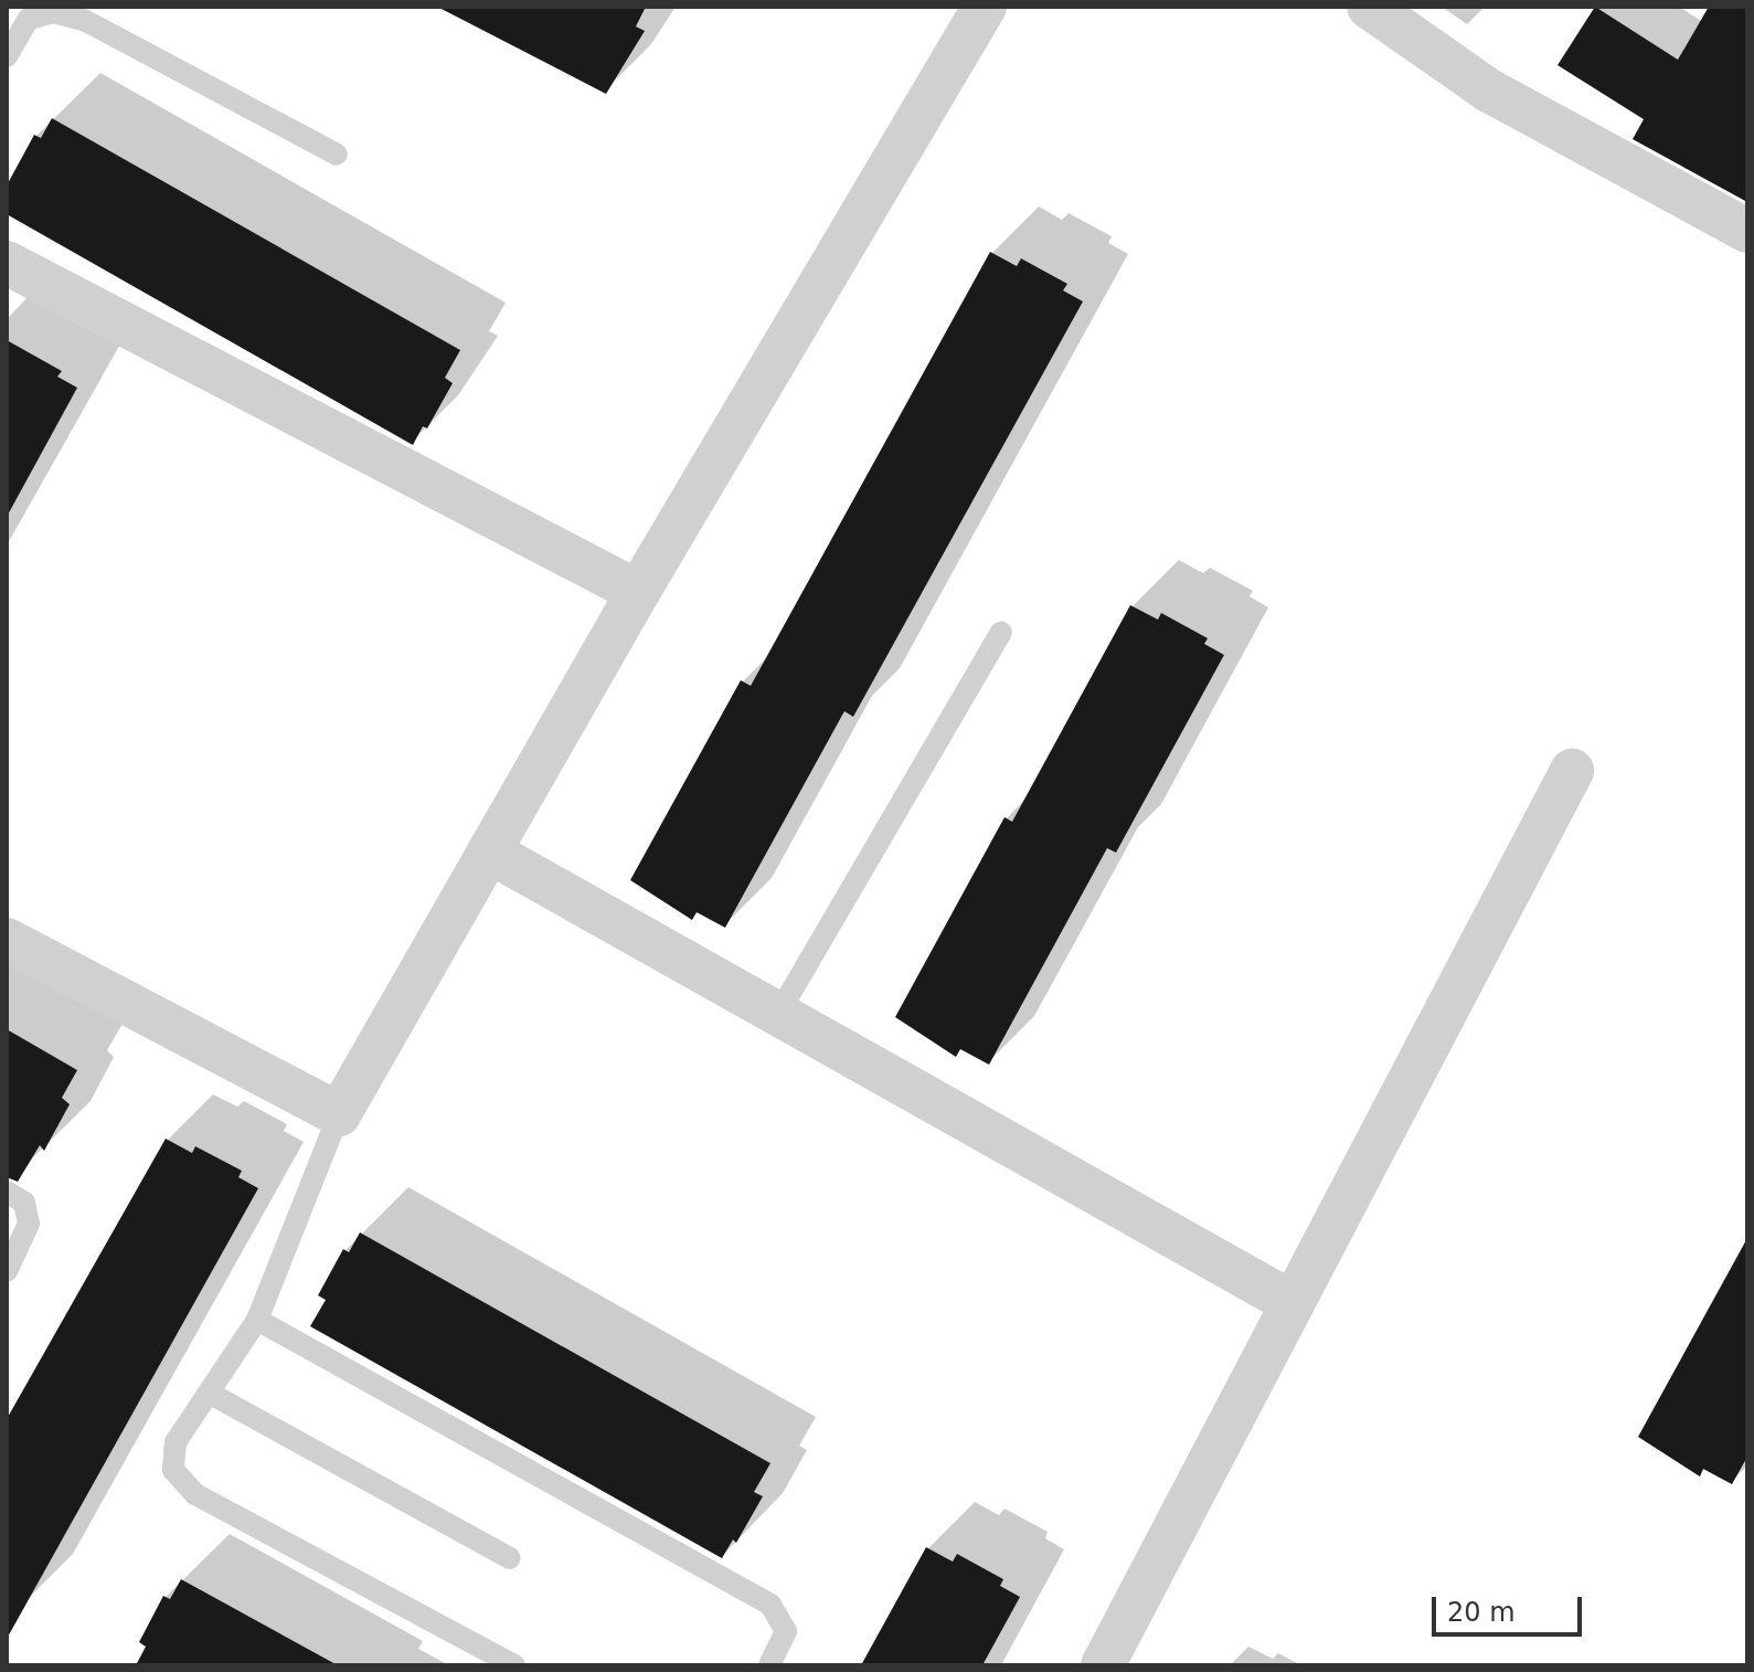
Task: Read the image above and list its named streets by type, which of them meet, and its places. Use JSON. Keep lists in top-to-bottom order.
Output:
{
  "scale_bar": "20 m"
}
